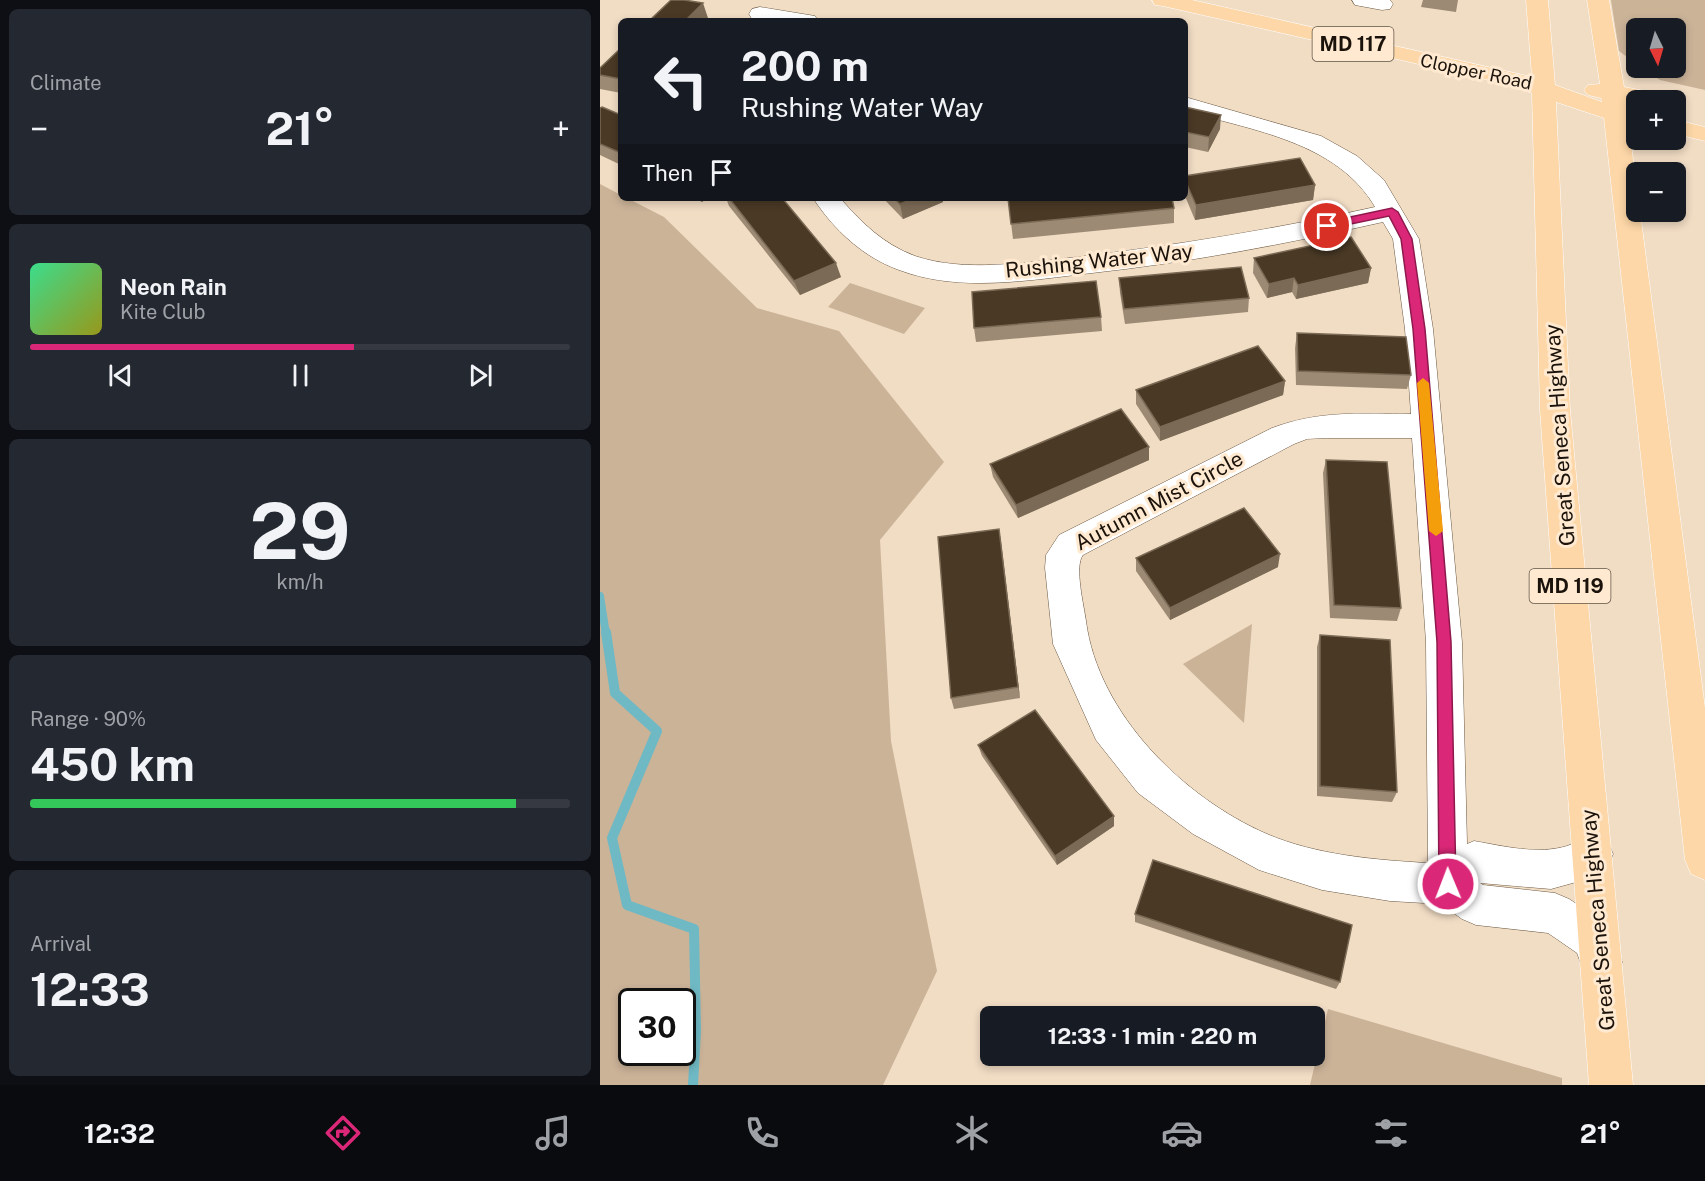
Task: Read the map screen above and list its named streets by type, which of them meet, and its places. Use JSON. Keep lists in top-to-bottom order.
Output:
{
  "streets": {
    "main road": [
      "MD 117",
      "Clopper Road",
      "Great Seneca Highway",
      "MD 119"
    ],
    "street": ["Rushing Water Way", "Autumn Mist Circle"]
  },
  "crossings": [
    ["Clopper Road", "Great Seneca Highway"]
  ],
  "north": "bottom",
  "page": {
    "tile": [
      "Climate",
      ["29", "km/h"],
      ["Range · 90%", "450 km"],
      ["Arrival", "12:33"]
    ],
    "map_buttons": ["+", "−"],
    "turn": ["200 m", "Rushing Water Way"],
    "heat": ["−", "21°", "+"],
    "then": "Then",
    "song": ["Neon Rain", "Kite Club"],
    "limit": "30",
    "trip": "12:33 · 1 min · 220 m",
    "tabs": ["12:32", "21°"]
  }
}
